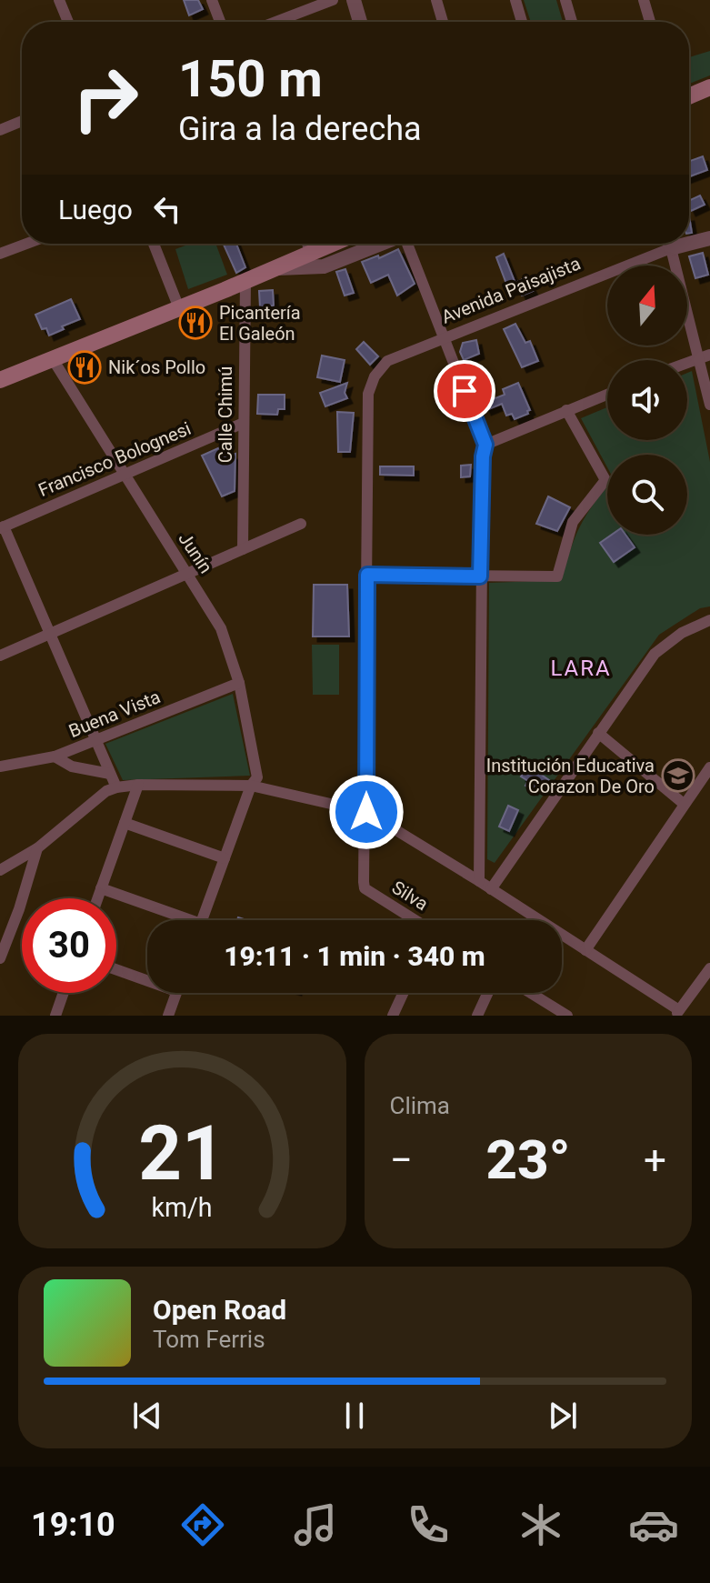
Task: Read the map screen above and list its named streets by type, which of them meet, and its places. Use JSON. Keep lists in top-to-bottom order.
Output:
{
  "streets": {
    "street": [
      "Avenida Paisajista",
      "Calle Chimú",
      "Francisco Bolognesi",
      "Junín",
      "Buena Vista",
      "Silva"
    ]
  },
  "crossings": [
    ["Calle Chimú", "Francisco Bolognesi"],
    ["Francisco Bolognesi", "Junín"],
    ["Junín", "Buena Vista"]
  ],
  "districts": ["LARA"],
  "places": {
    "restaurant": ["Picantería El Galeón", "Nik´os Pollo"],
    "school or university": ["Institución Educativa Corazon De Oro"]
  },
  "north": "top",
  "page": {
    "turn": ["150 m", "Gira a la derecha"],
    "then": "Luego",
    "limit": "30",
    "trip": "19:11 · 1 min · 340 m",
    "tile": "Clima",
    "heat": ["−", "23°", "+"],
    "song": ["Open Road", "Tom Ferris"],
    "tabs": "19:10",
    "gauge": ["21", "km/h"]
  }
}
